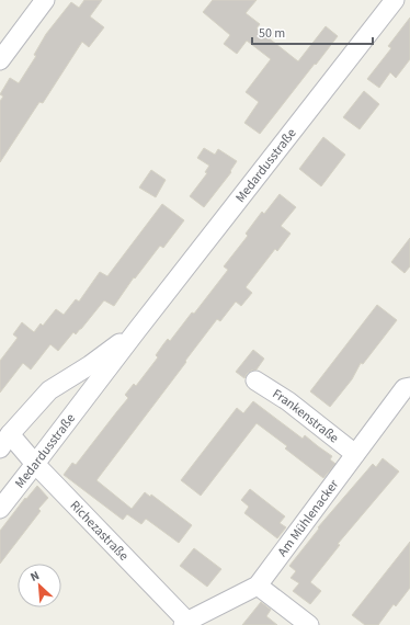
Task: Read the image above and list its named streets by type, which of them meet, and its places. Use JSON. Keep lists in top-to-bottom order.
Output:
{
  "streets": {
    "street": [
      "Medardusstraße",
      "Frankenstraße",
      "Am Mühlenacker",
      "Richezastraße"
    ]
  },
  "crossings": [
    ["Medardusstraße", "Richezastraße"],
    ["Frankenstraße", "Am Mühlenacker"],
    ["Am Mühlenacker", "Richezastraße"]
  ],
  "scale_bar": "50 m",
  "north": "top left"
}
